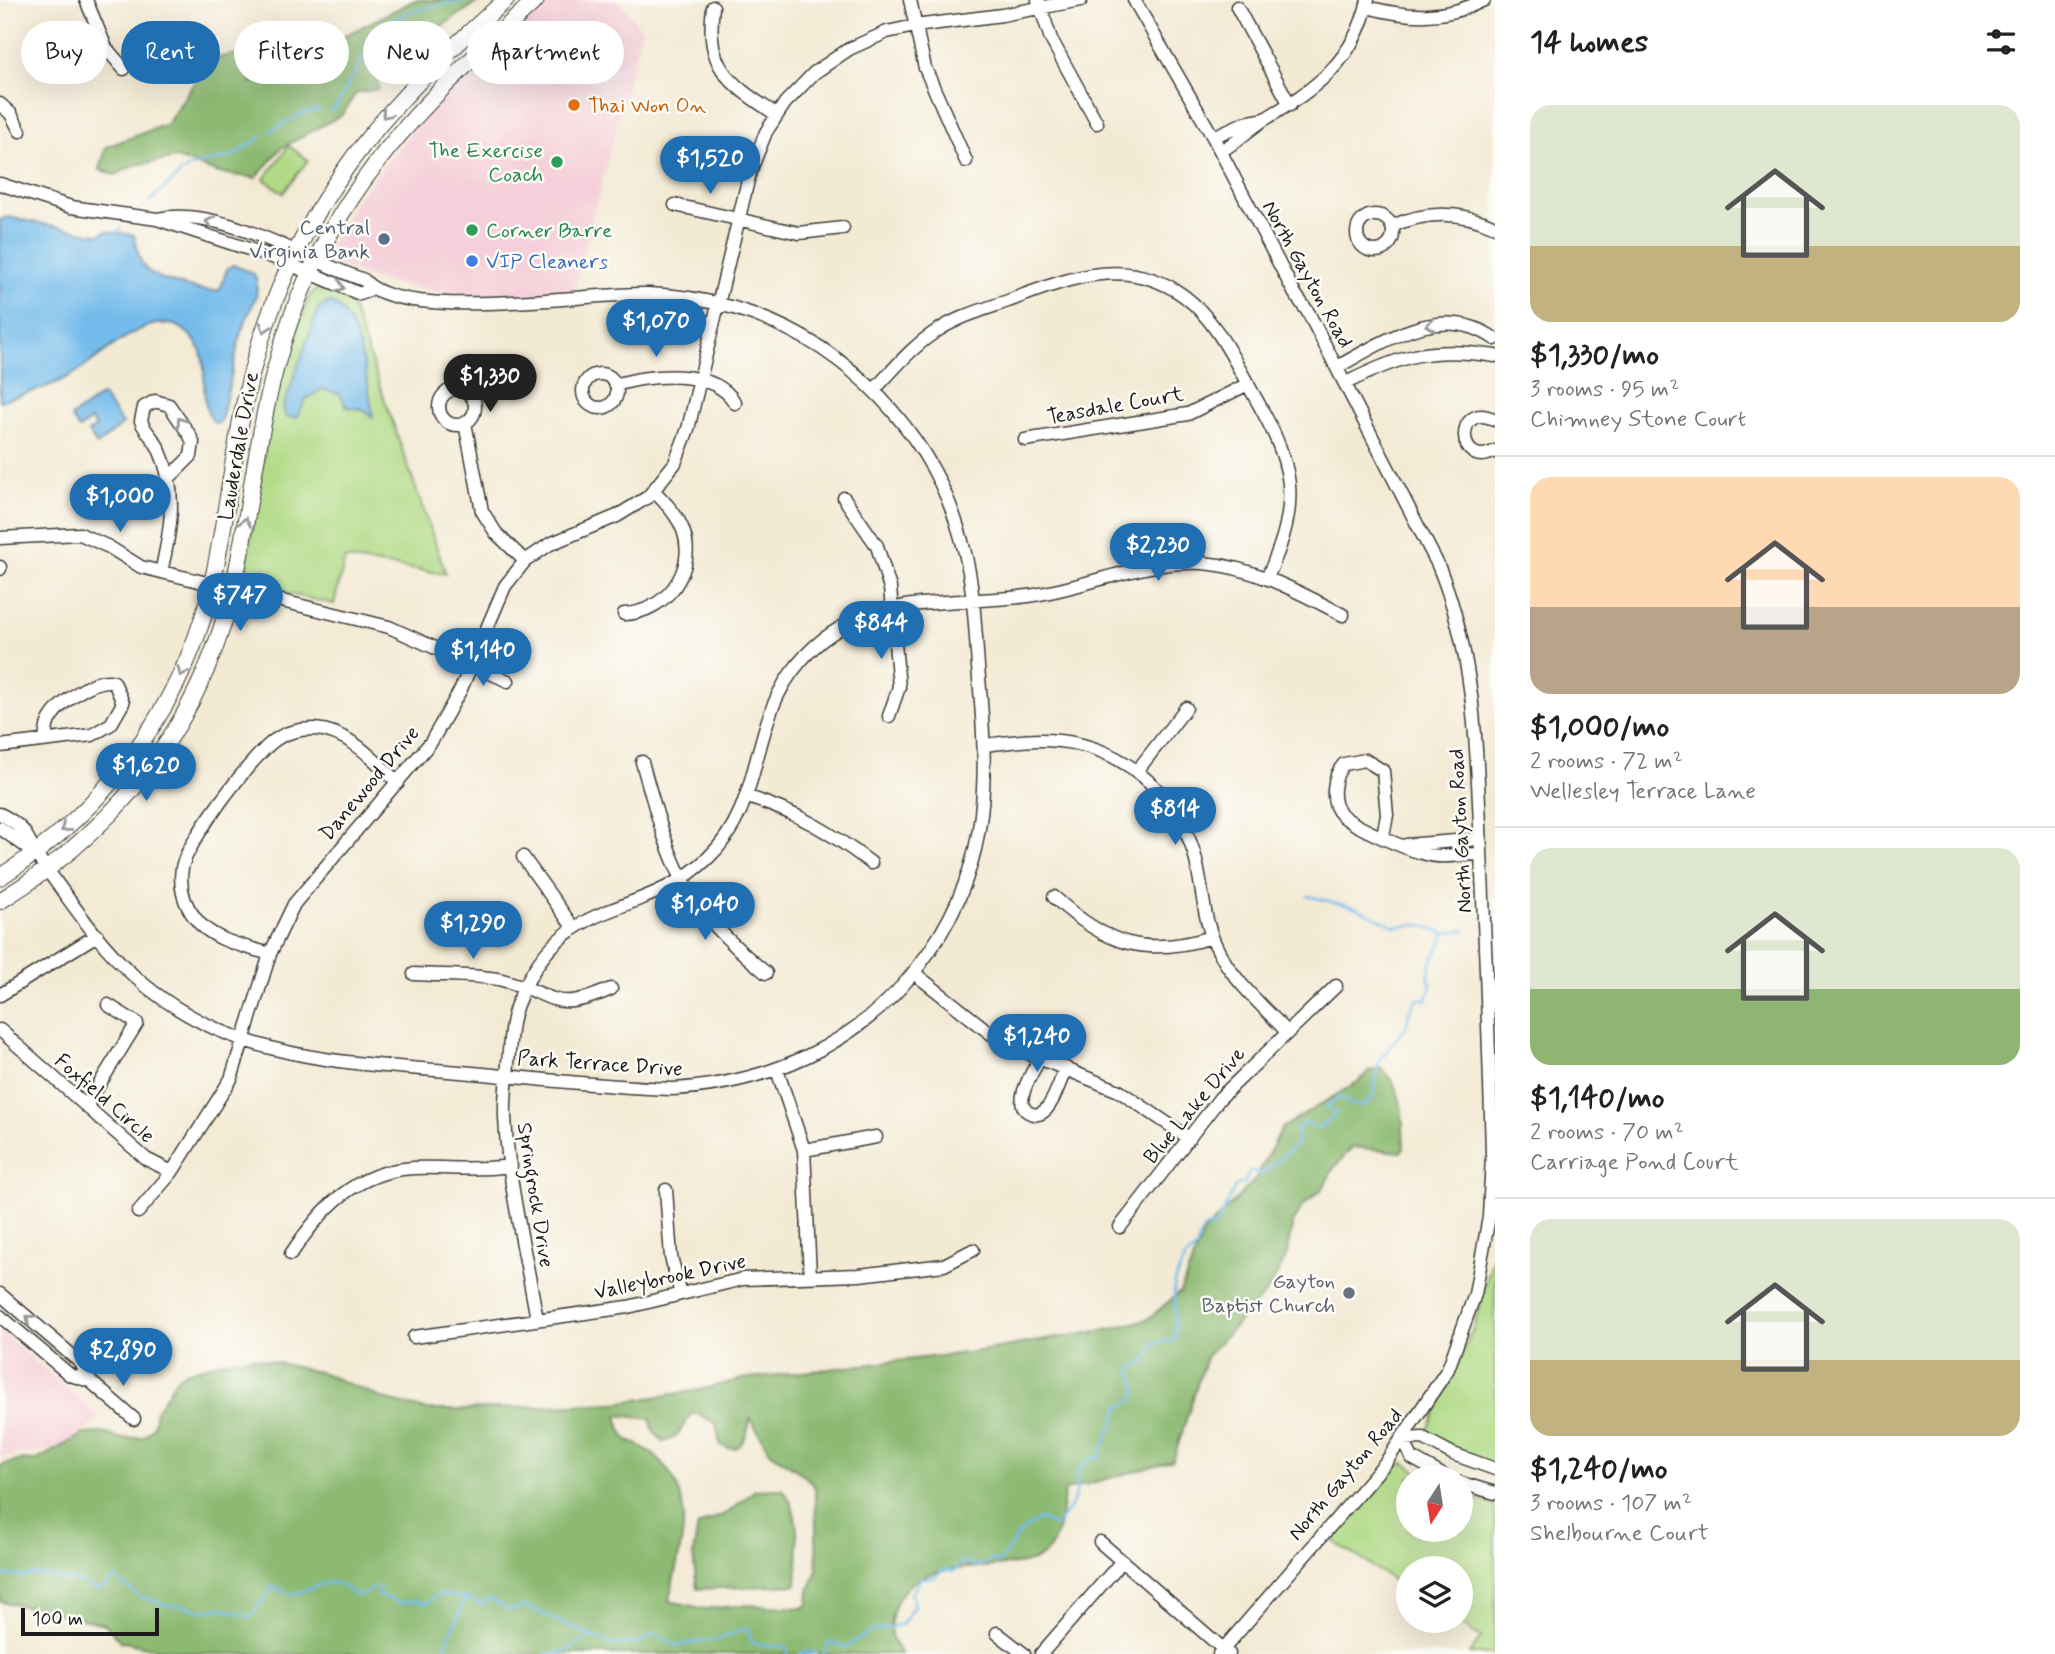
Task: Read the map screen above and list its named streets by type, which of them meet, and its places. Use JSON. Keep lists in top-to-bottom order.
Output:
{
  "streets": {
    "main road": ["Lauderdale Drive"],
    "street": [
      "North Gayton Road",
      "Teasdale Court",
      "Danewood Drive",
      "Park Terrace Drive",
      "Foxfield Circle",
      "Blue Lake Drive",
      "Springrock Drive",
      "Valleybrook Drive"
    ]
  },
  "crossings": [
    ["Lauderdale Drive", "Park Terrace Drive"],
    ["Danewood Drive", "Park Terrace Drive"],
    ["Park Terrace Drive", "Springrock Drive"],
    ["Springrock Drive", "Valleybrook Drive"]
  ],
  "places": [
    "Thai Won On",
    "The Exercise Coach",
    "Corner Barre",
    "Central Virginia Bank",
    "VIP Cleaners",
    "Gayton Baptist Church"
  ],
  "scale_bar": "100 m",
  "north": "bottom",
  "page": {
    "heading": "14 homes",
    "chip": [
      "Buy",
      "Rent",
      "Filters",
      "New",
      "Apartment"
    ],
    "list": [
      {
        "name": "$1,330/mo",
        "note": "3 rooms · 95 m² · Chimney Stone Court"
      },
      {
        "name": "$1,000/mo",
        "note": "2 rooms · 72 m² · Wellesley Terrace Lane"
      },
      {
        "name": "$1,140/mo",
        "note": "2 rooms · 70 m² · Carriage Pond Court"
      },
      {
        "name": "$1,240/mo",
        "note": "3 rooms · 107 m² · Shelbourne Court"
      }
    ],
    "price": [
      "$1,520",
      "$1,070",
      "$1,330",
      "$1,000",
      "$2,230",
      "$747",
      "$844",
      "$1,140",
      "$1,620",
      "$814",
      "$1,040",
      "$1,290",
      "$1,240",
      "$2,890"
    ],
    "scale": "100 m"
  }
}
